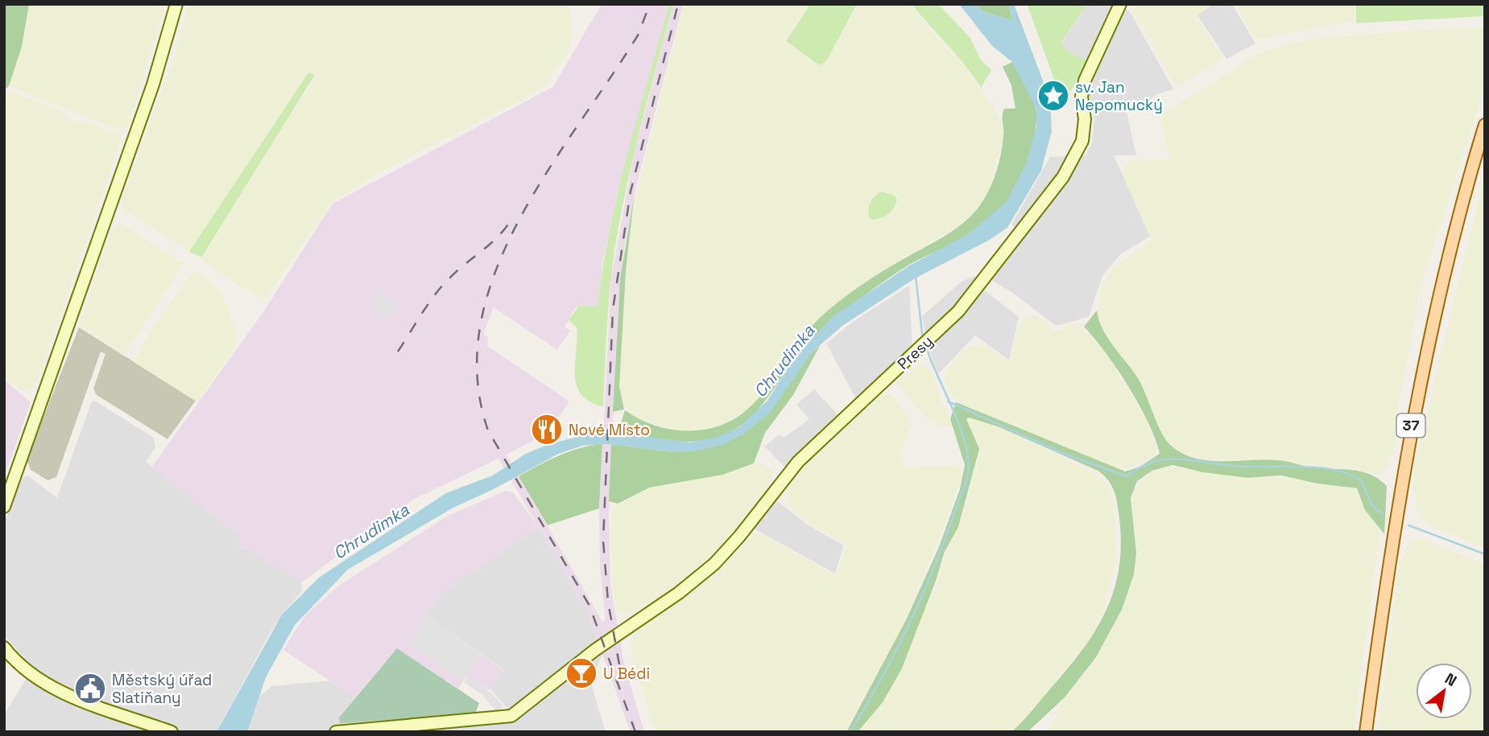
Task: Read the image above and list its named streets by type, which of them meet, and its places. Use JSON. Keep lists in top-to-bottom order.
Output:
{
  "streets": {
    "main road": ["37"],
    "street": ["Presy"]
  },
  "water": ["Chrudimka"],
  "places": {
    "place": ["sv. Jan Nepomucký"],
    "restaurant": ["Nové Místo"],
    "bar": ["U Bédi"],
    "public building": ["Městský úřad Slatiňany"]
  },
  "north": "top right"
}
